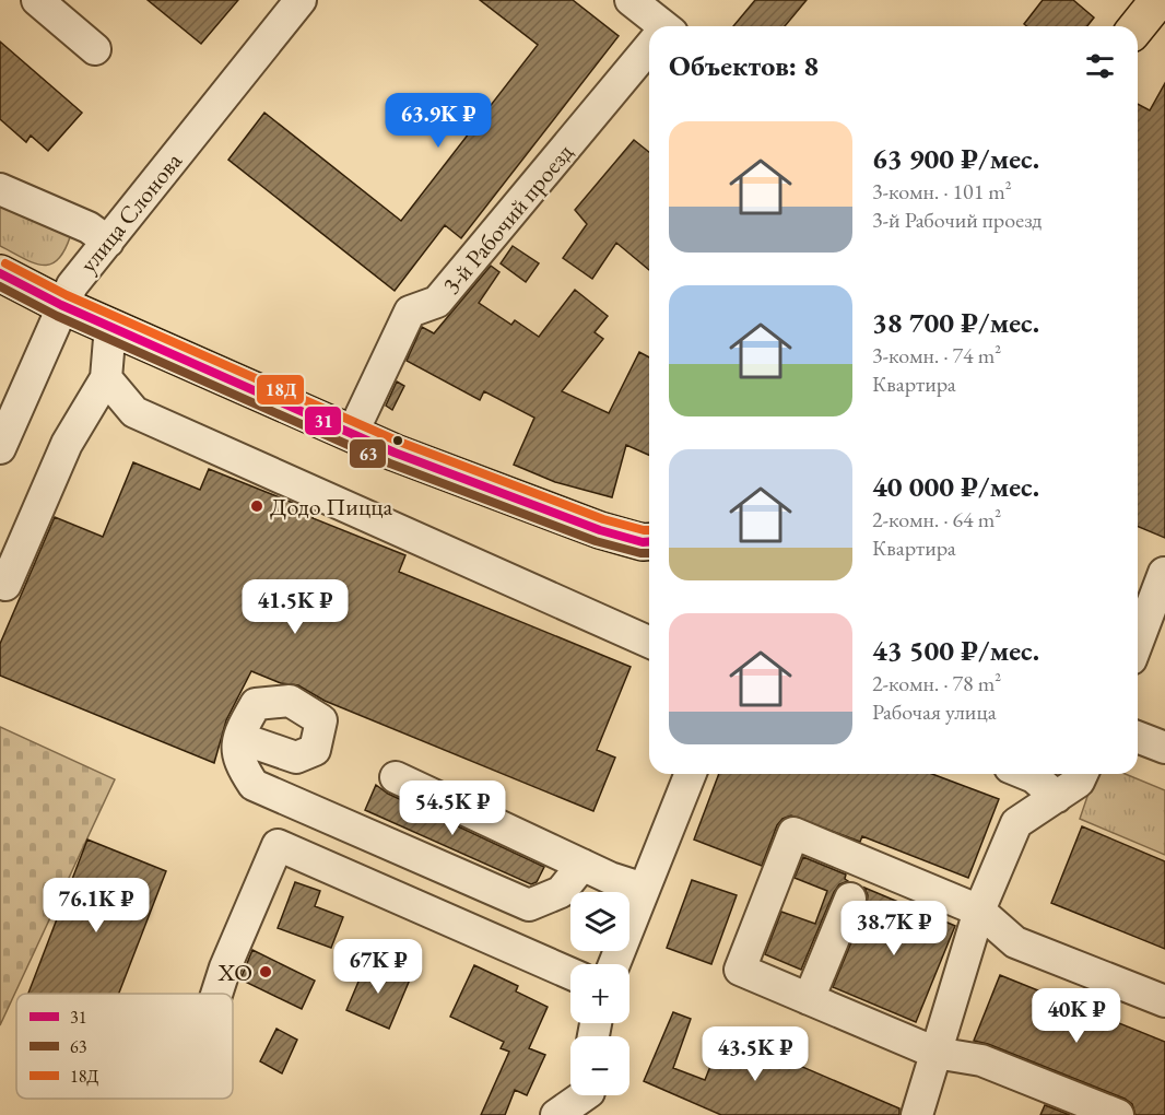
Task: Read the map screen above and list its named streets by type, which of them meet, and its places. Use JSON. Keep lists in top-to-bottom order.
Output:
{
  "streets": {
    "street": ["улица Слонова", "3-й Рабочий проезд"]
  },
  "places": ["Додо Пицца", "ХО"],
  "lines": ["transit line 18Д", "transit line 31", "transit line 63"],
  "legend": ["31", "63", "18Д"],
  "page": {
    "heading": "Объектов: 8",
    "price": [
      "63.9K ₽",
      "41.5K ₽",
      "54.5K ₽",
      "76.1K ₽",
      "38.7K ₽",
      "67K ₽",
      "40K ₽",
      "43.5K ₽"
    ],
    "list": [
      {
        "name": "63 900 ₽/мес.",
        "note": "3-комн. · 101 m² · 3-й Рабочий проезд"
      },
      {
        "name": "38 700 ₽/мес.",
        "note": "3-комн. · 74 m² · Квартира"
      },
      {
        "name": "40 000 ₽/мес.",
        "note": "2-комн. · 64 m² · Квартира"
      },
      {
        "name": "43 500 ₽/мес.",
        "note": "2-комн. · 78 m² · Рабочая улица"
      }
    ],
    "map_buttons": ["+", "−"]
  }
}
